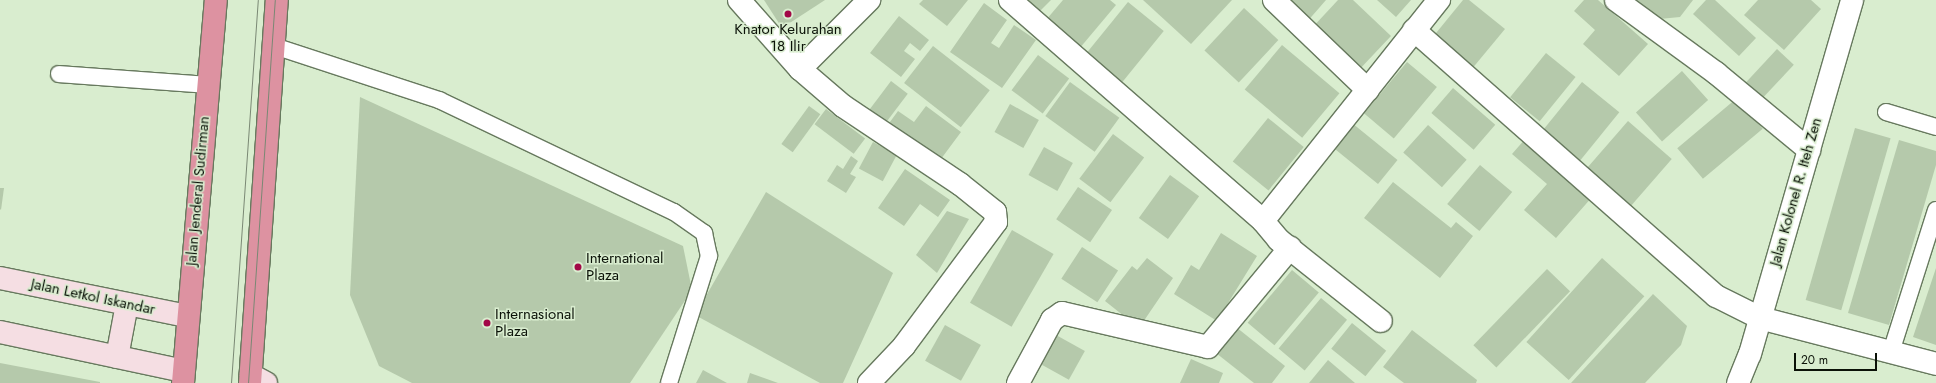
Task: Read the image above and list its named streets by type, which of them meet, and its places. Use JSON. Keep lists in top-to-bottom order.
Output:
{
  "streets": {
    "highway": ["Jalan Jenderal Sudirman"],
    "main road": ["Jalan Letkol Iskandar"],
    "street": ["Jalan Kolonel R. Iteh Zen"]
  },
  "crossings": [
    ["Jalan Jenderal Sudirman", "Jalan Letkol Iskandar"]
  ],
  "places": ["Knator Kelurahan 18 Ilir", "International Plaza", "Internasional Plaza"],
  "scale_bar": "20 m"
}
